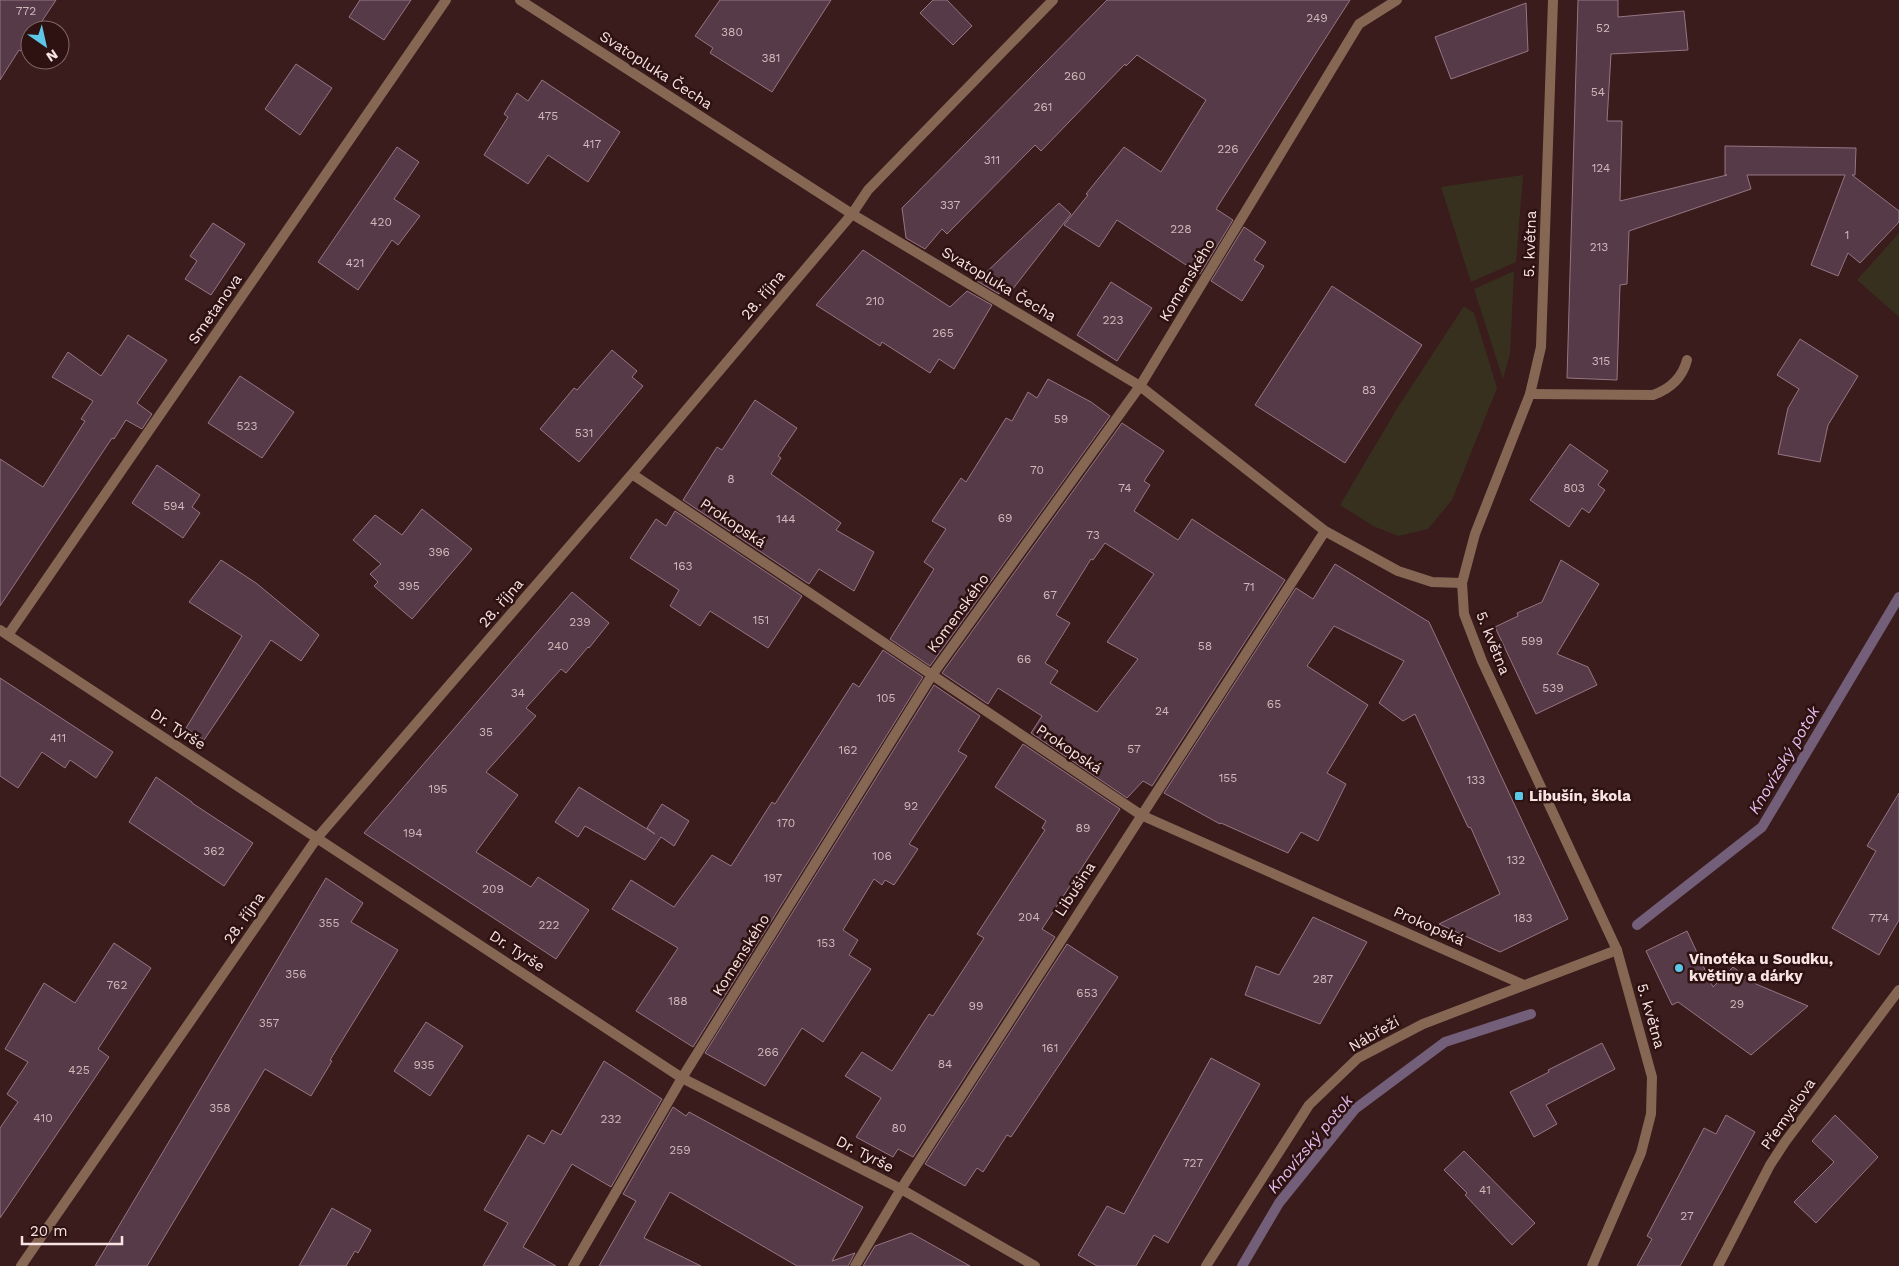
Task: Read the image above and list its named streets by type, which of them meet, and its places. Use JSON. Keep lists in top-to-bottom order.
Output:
{
  "streets": {
    "street": [
      "Svatopluka Čecha",
      "5. května",
      "Komenského",
      "28. října",
      "Smetanova",
      "Prokopská",
      "Dr. Tyrše",
      "Libušina",
      "Nábřeží",
      "Přemyslova"
    ]
  },
  "crossings": [
    ["Svatopluka Čecha", "5. května"],
    ["Svatopluka Čecha", "Komenského"],
    ["Svatopluka Čecha", "28. října"],
    ["Svatopluka Čecha", "Libušina"],
    ["5. května", "Nábřeží"],
    ["Komenského", "Prokopská"],
    ["Komenského", "Dr. Tyrše"],
    ["28. října", "Prokopská"],
    ["28. října", "Dr. Tyrše"],
    ["Smetanova", "Dr. Tyrše"],
    ["Prokopská", "Libušina"],
    ["Prokopská", "Nábřeží"],
    ["Dr. Tyrše", "Libušina"]
  ],
  "water": ["Knovízský potok"],
  "places": {
    "transit": ["Libušín, škola"],
    "other": ["Vinotéka u Soudku, květiny a dárky"]
  },
  "house_numbers": [
    "772",
    "249",
    "52",
    "380",
    "381",
    "260",
    "54",
    "261",
    "475",
    "417",
    "226",
    "311",
    "124",
    "337",
    "420",
    "228",
    "1",
    "213",
    "421",
    "210",
    "223",
    "265",
    "315",
    "83",
    "59",
    "523",
    "531",
    "70",
    "8",
    "74",
    "803",
    "594",
    "69",
    "144",
    "73",
    "396",
    "163",
    "395",
    "71",
    "67",
    "151",
    "239",
    "599",
    "240",
    "58",
    "66",
    "539",
    "34",
    "105",
    "65",
    "24",
    "35",
    "411",
    "57",
    "162",
    "155",
    "133",
    "195",
    "92",
    "170",
    "89",
    "194",
    "362",
    "106",
    "132",
    "197",
    "209",
    "204",
    "183",
    "774",
    "355",
    "222",
    "153",
    "356",
    "287",
    "762",
    "653",
    "188",
    "29",
    "99",
    "357",
    "161",
    "266",
    "84",
    "935",
    "425",
    "358",
    "410",
    "232",
    "80",
    "259",
    "727",
    "41",
    "27"
  ],
  "scale_bar": "20 m",
  "north": "bottom right"
}
